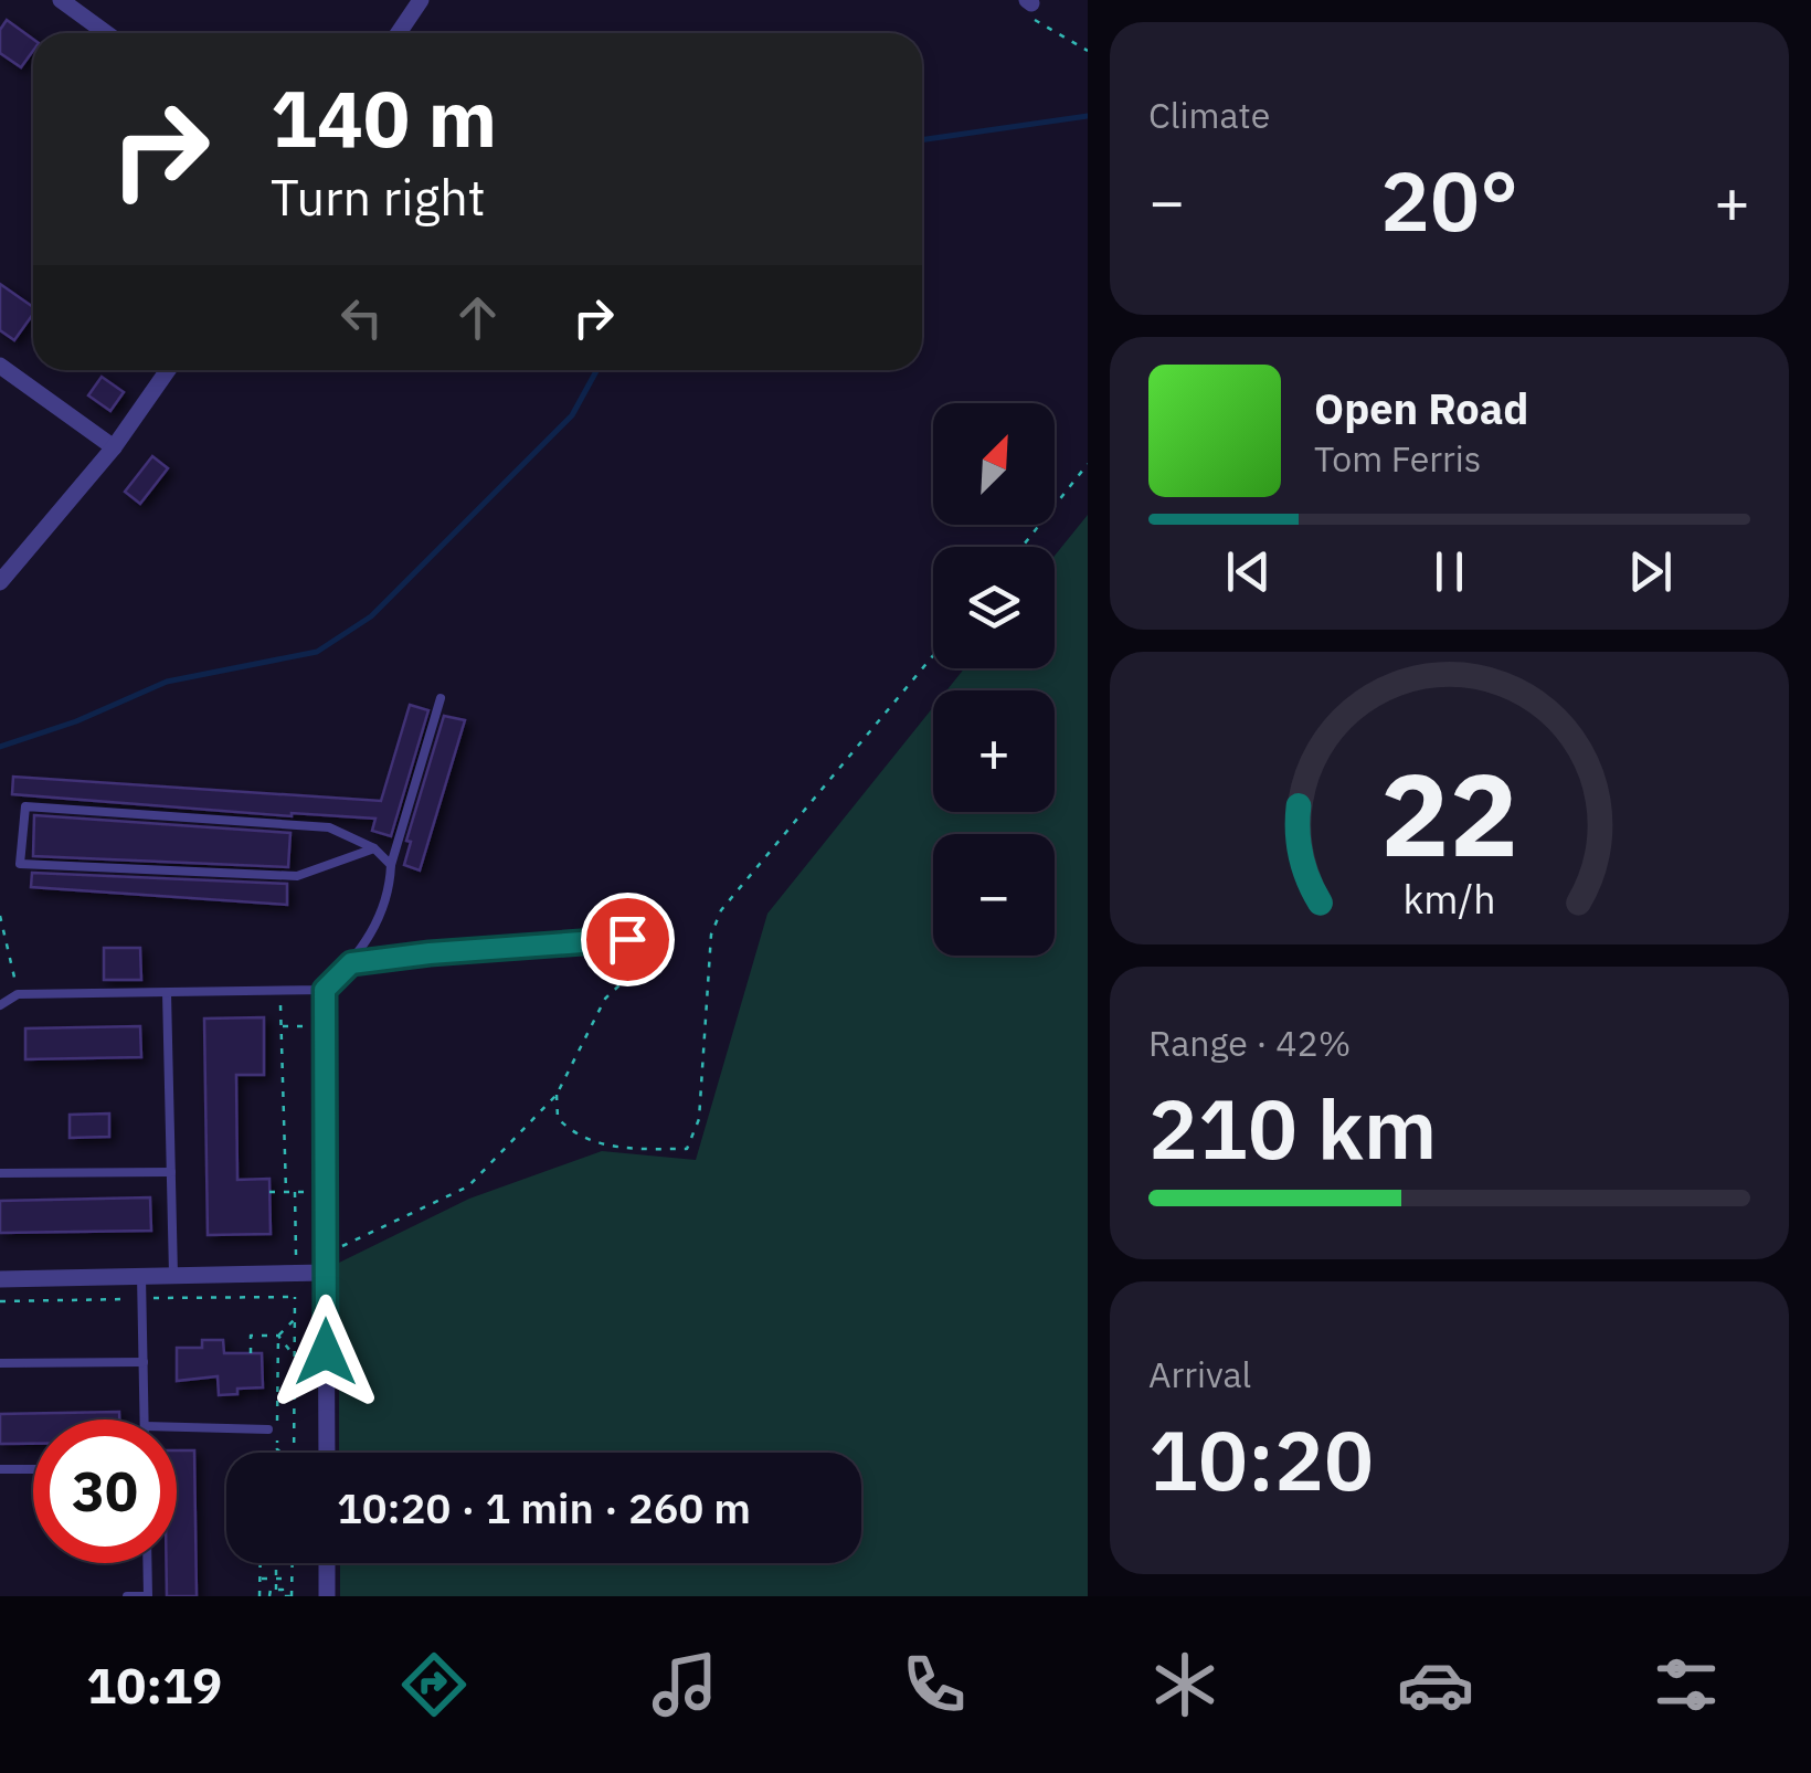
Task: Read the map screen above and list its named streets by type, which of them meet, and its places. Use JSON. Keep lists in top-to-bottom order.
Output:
{
  "north": "top right",
  "page": {
    "tile": [
      "Climate",
      ["Range · 42%", "210 km"],
      ["Arrival", "10:20"]
    ],
    "turn": ["140 m", "Turn right"],
    "heat": ["−", "20°", "+"],
    "song": ["Open Road", "Tom Ferris"],
    "map_buttons": ["+", "−"],
    "limit": "30",
    "trip": "10:20 · 1 min · 260 m",
    "tabs": "10:19",
    "gauge": ["22", "km/h"]
  }
}
